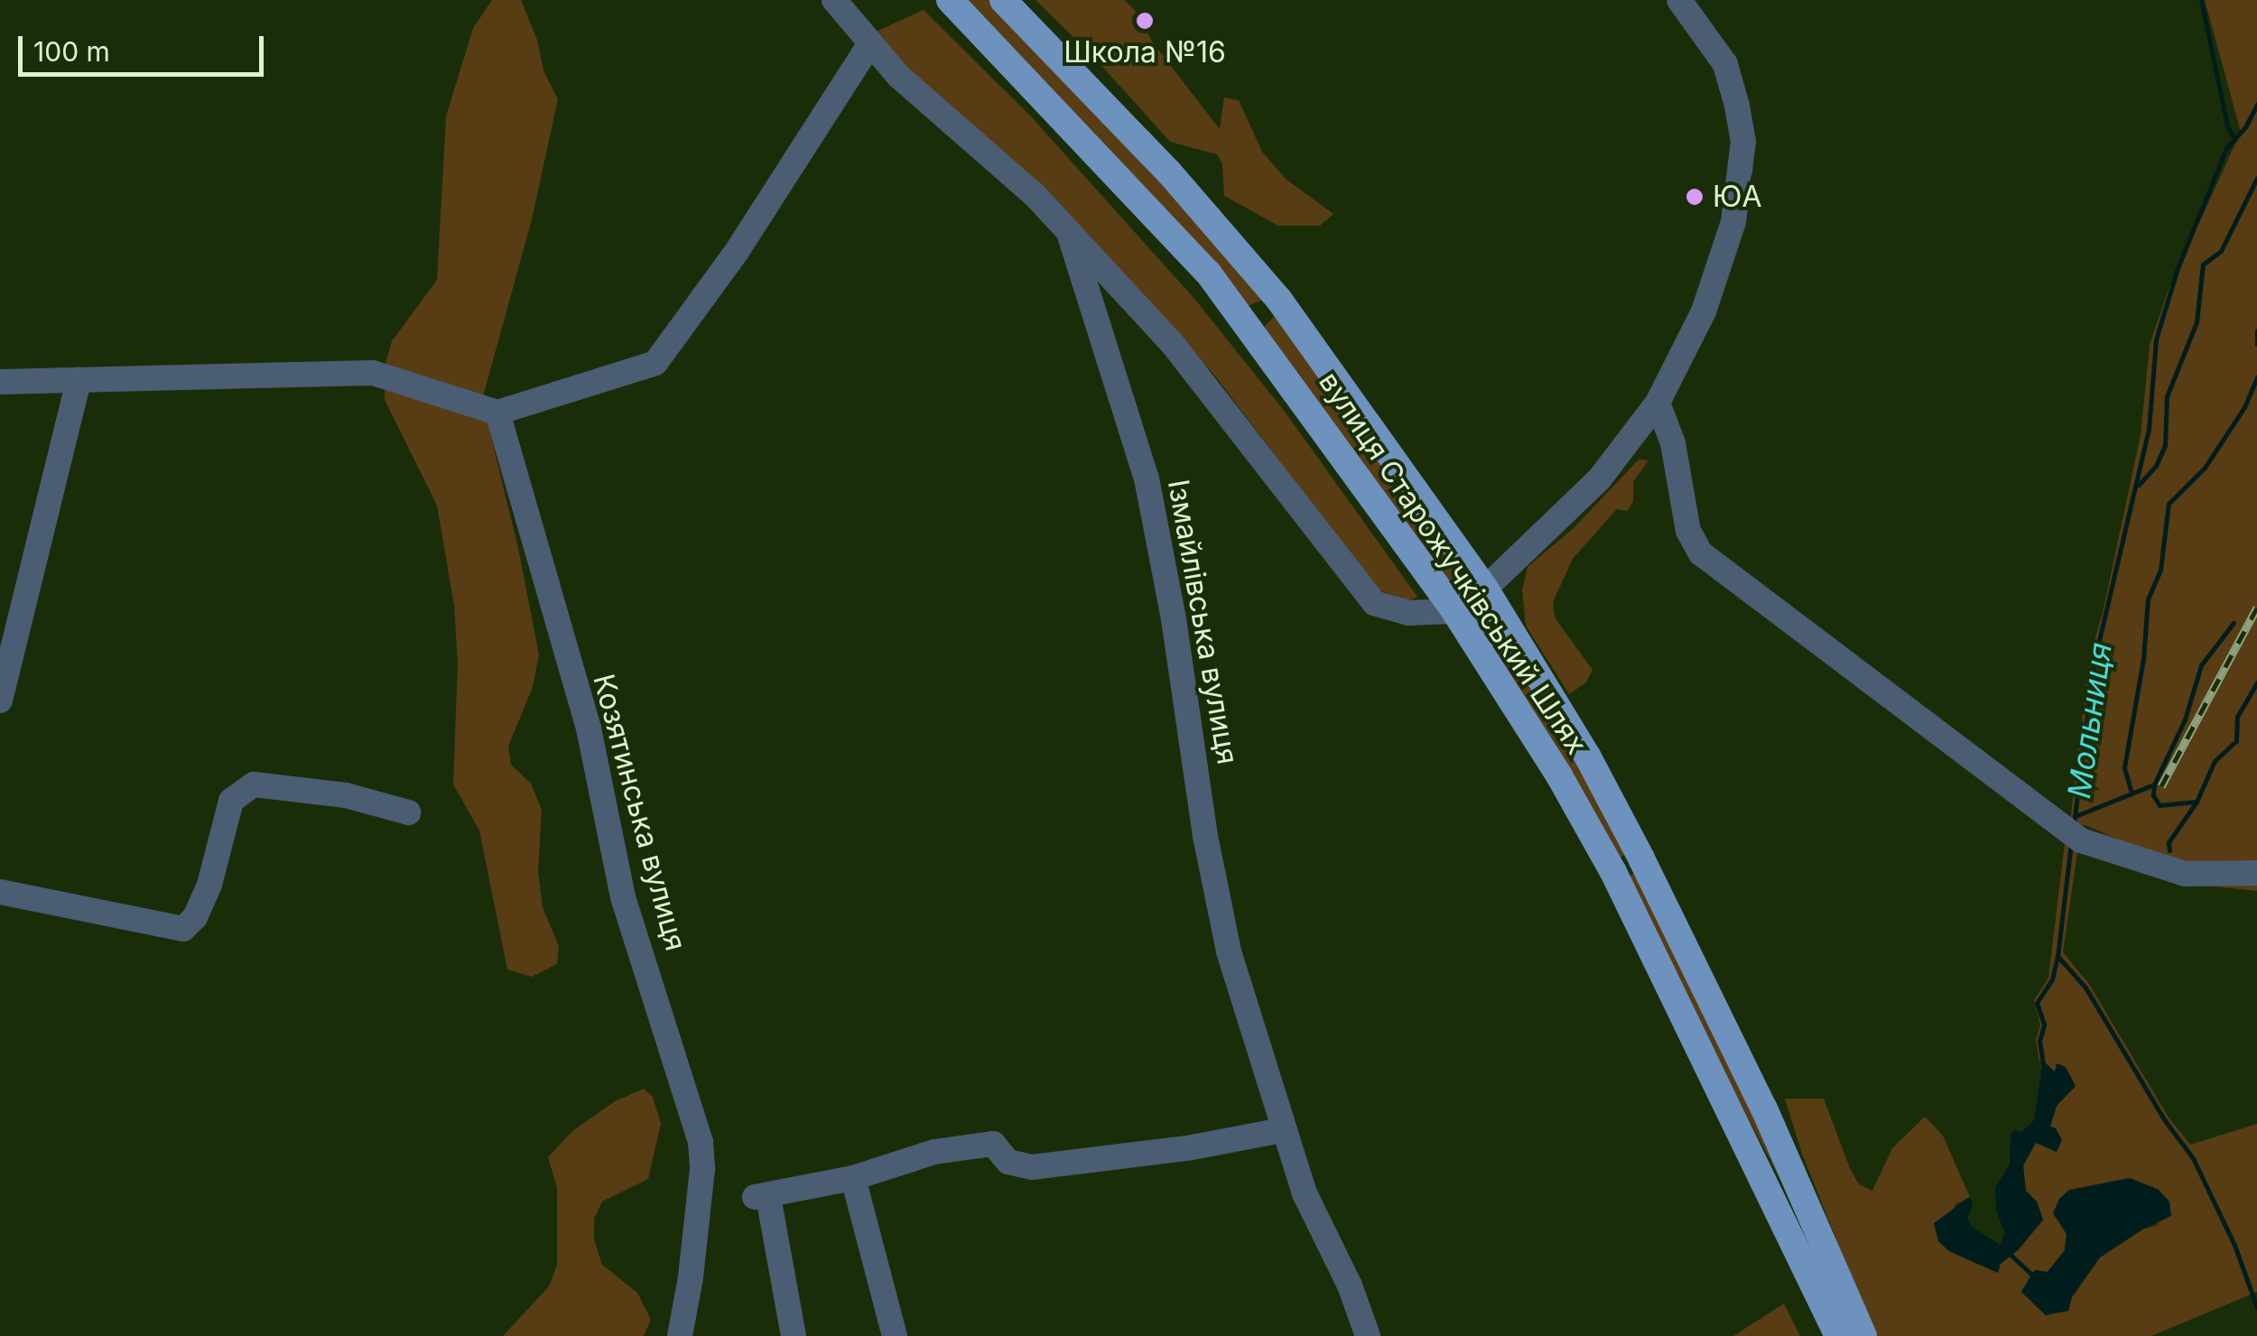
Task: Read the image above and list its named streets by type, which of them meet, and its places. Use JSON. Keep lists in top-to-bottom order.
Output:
{
  "streets": {
    "main road": ["вулиця Старожучківський Шлях"],
    "street": ["Ізмайлівська вулиця", "Козятинська вулиця"]
  },
  "water": ["Мольниця"],
  "places": ["Школа №16", "ЮА"],
  "scale_bar": "100 m"
}
